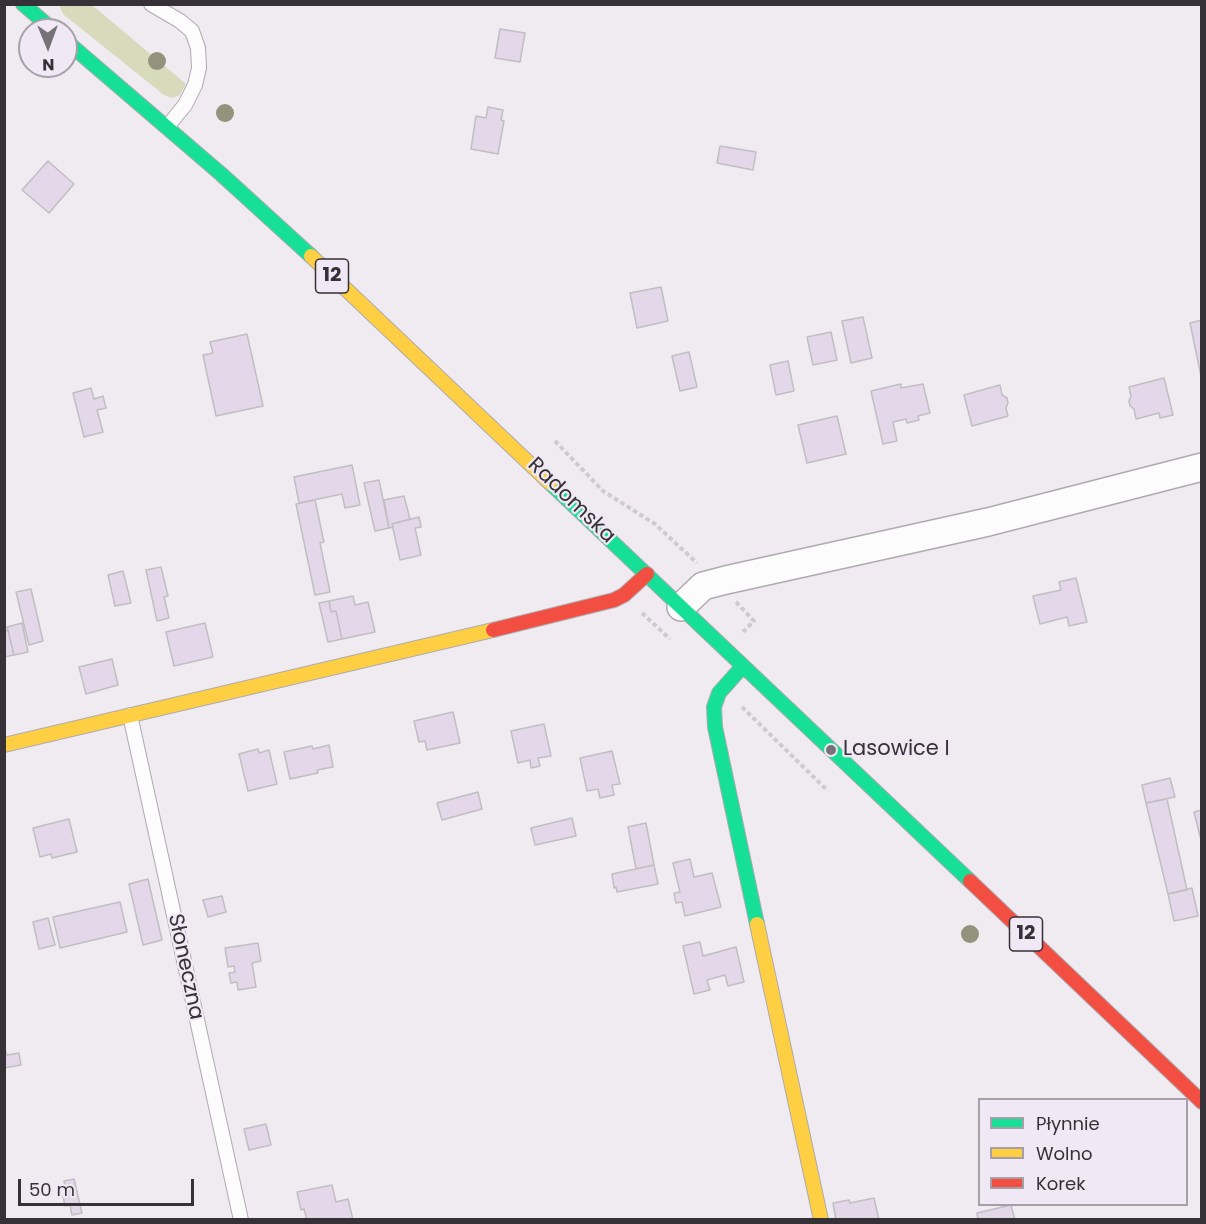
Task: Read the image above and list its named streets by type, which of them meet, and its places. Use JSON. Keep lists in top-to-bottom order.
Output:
{
  "streets": {
    "main road": ["12", "Radomska"],
    "lane": ["Słoneczna"]
  },
  "crossings": [
    ["12", "Radomska"]
  ],
  "places": ["Lasowice I"],
  "legend": ["Płynnie", "Wolno", "Korek"],
  "scale_bar": "50 m",
  "north": "bottom"
}
